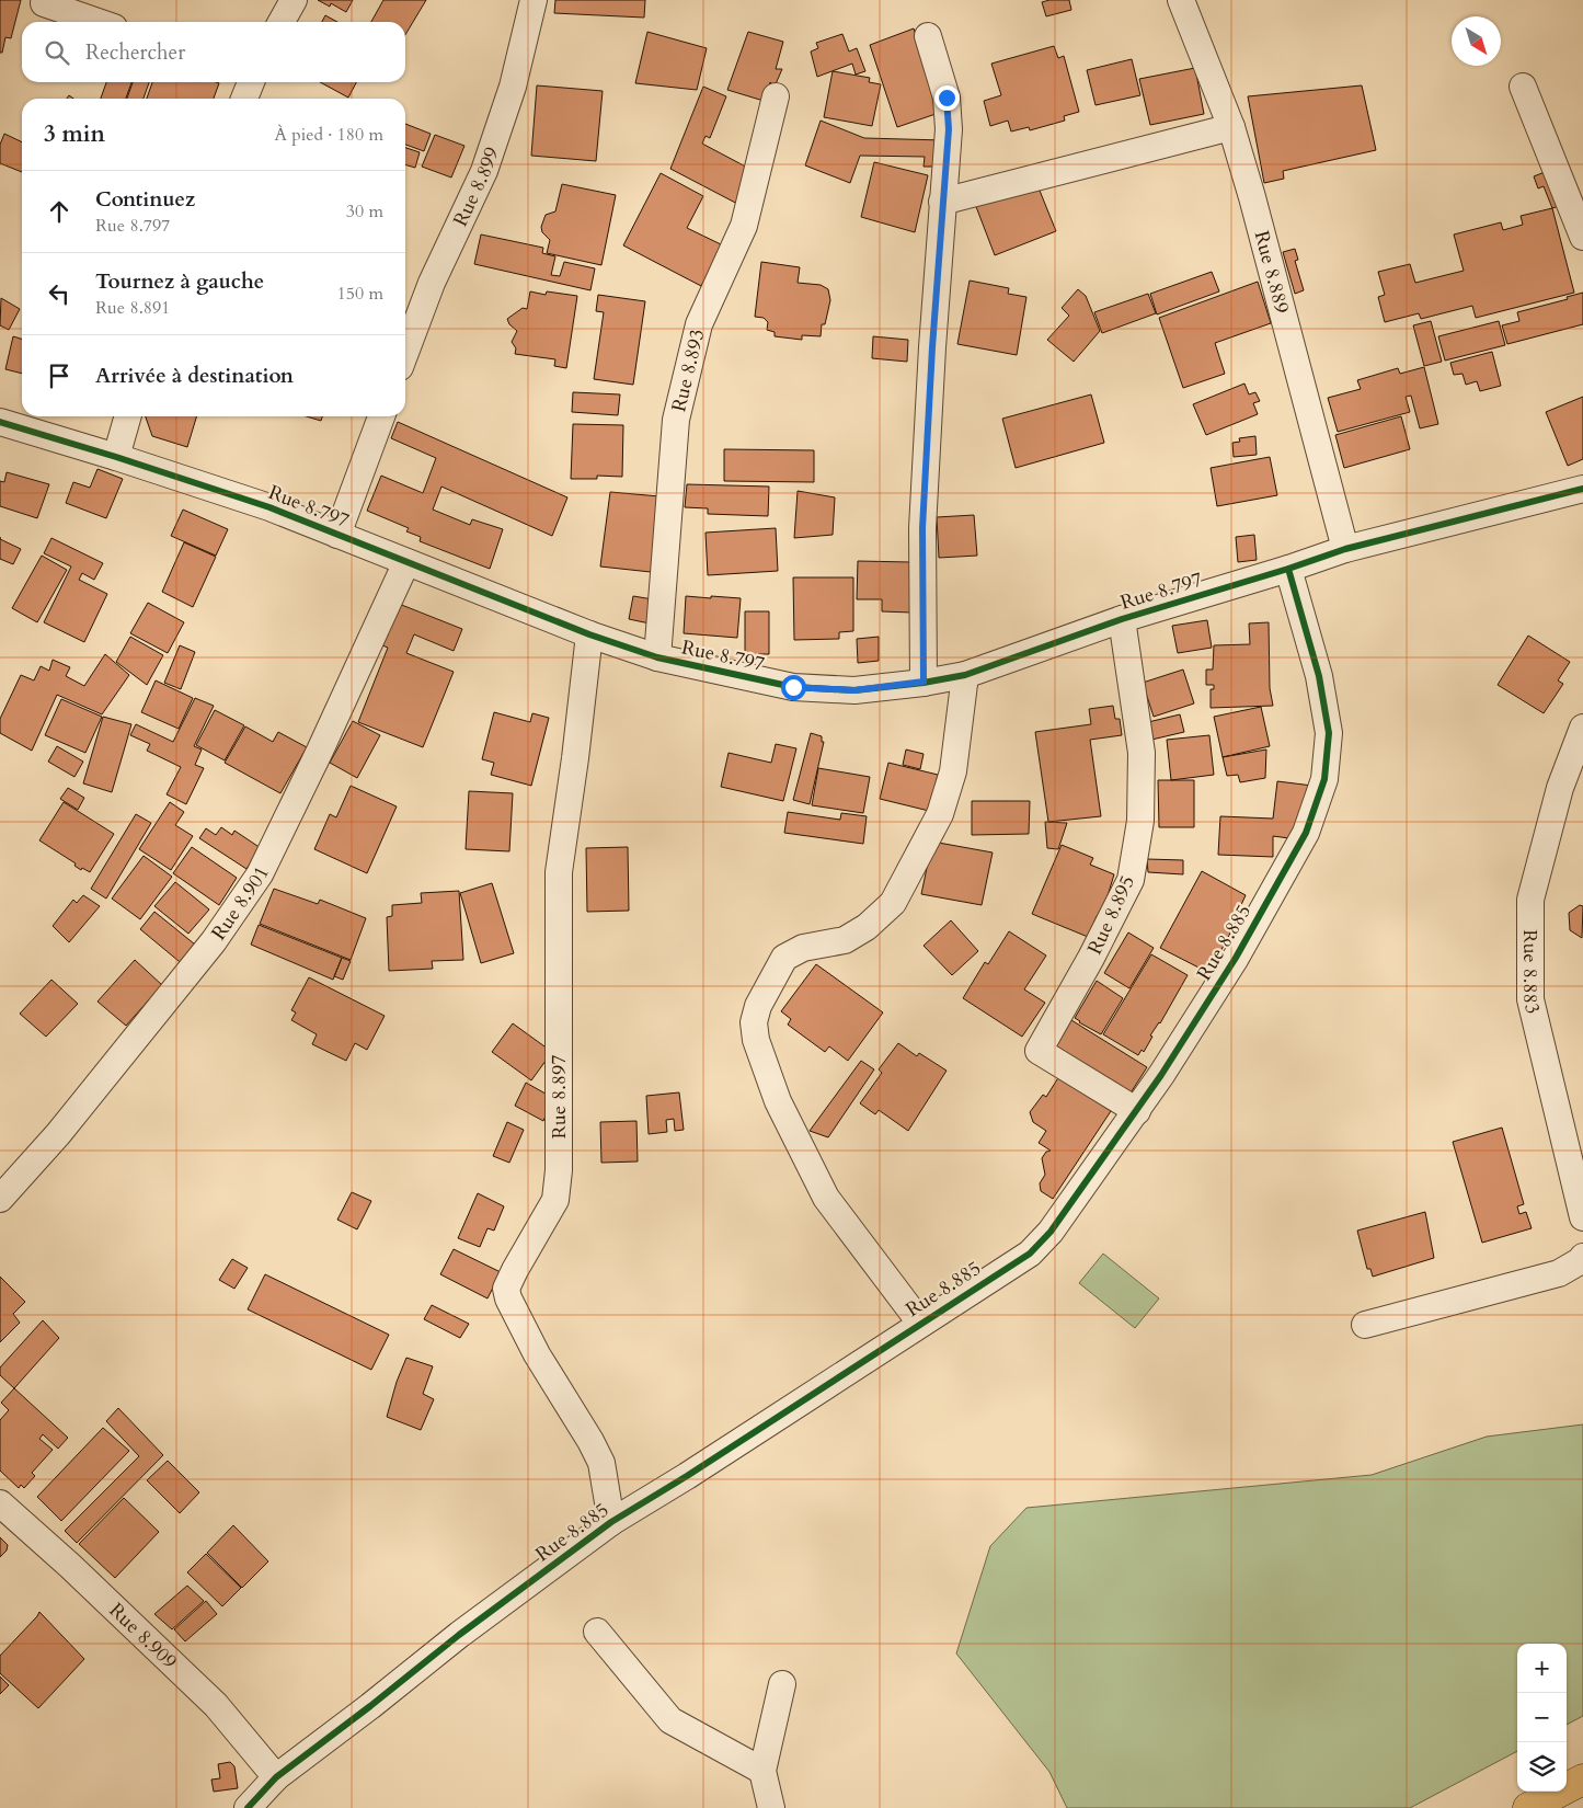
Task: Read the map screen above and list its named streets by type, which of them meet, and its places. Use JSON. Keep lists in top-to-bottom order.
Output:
{
  "streets": {
    "street": [
      "Rue 8.899",
      "Rue 8.889",
      "Rue 8.893",
      "Rue 8.797",
      "Rue 8.901",
      "Rue 8.895",
      "Rue 8.885",
      "Rue 8.883",
      "Rue 8.897",
      "Rue 8.909"
    ]
  },
  "crossings": [
    ["Rue 8.889", "Rue 8.797"],
    ["Rue 8.893", "Rue 8.797"],
    ["Rue 8.797", "Rue 8.901"],
    ["Rue 8.797", "Rue 8.895"],
    ["Rue 8.797", "Rue 8.885"],
    ["Rue 8.797", "Rue 8.897"],
    ["Rue 8.895", "Rue 8.885"],
    ["Rue 8.885", "Rue 8.897"],
    ["Rue 8.885", "Rue 8.909"]
  ],
  "north": "bottom right",
  "page": {
    "search": "Rechercher",
    "heading": ["3 min", "À pied · 180 m"],
    "list": [
      ["Continuez", "Rue 8.797", "30 m"],
      ["Tournez à gauche", "Rue 8.891", "150 m"],
      "Arrivée à destination"
    ],
    "map_buttons": ["+", "−"]
  }
}
